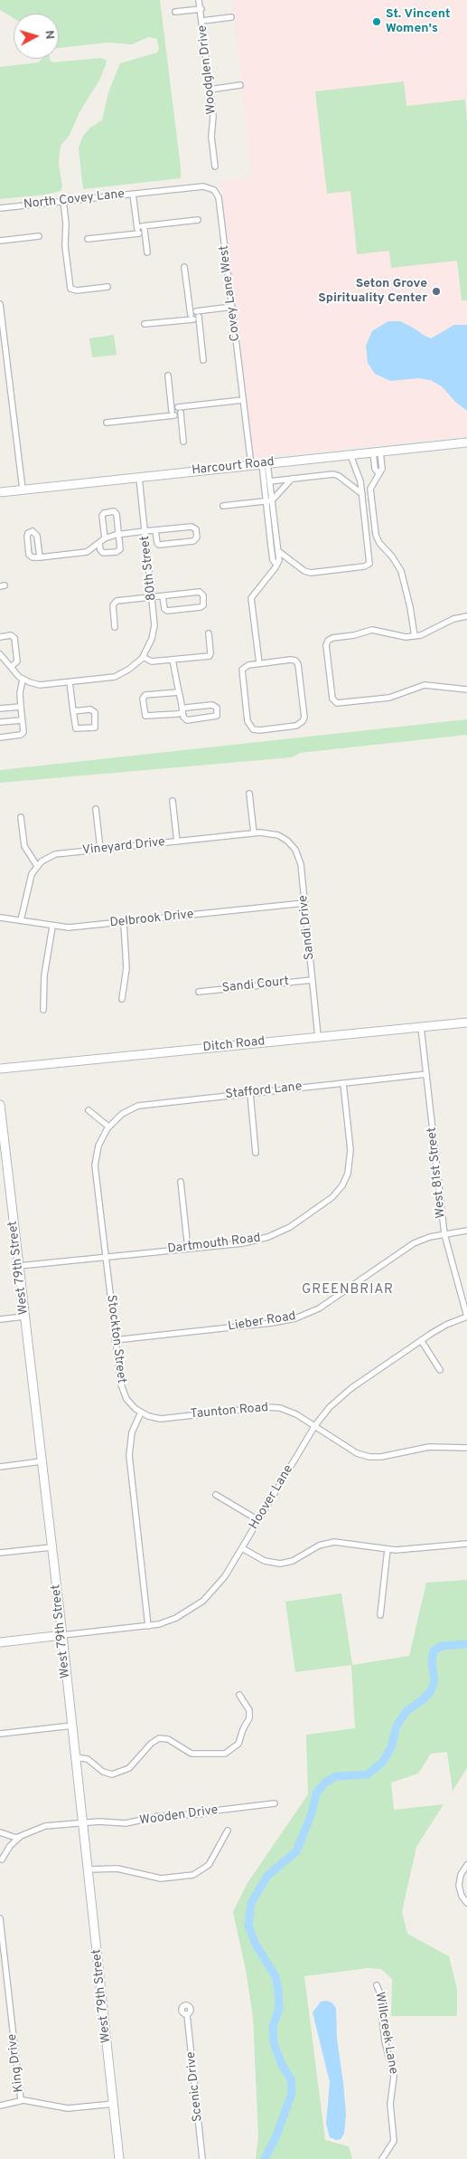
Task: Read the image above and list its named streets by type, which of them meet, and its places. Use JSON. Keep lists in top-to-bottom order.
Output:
{
  "streets": {
    "main road": ["Harcourt Road", "Ditch Road", "West 79th Street"],
    "street": [
      "Woodglen Drive",
      "North Covey Lane",
      "Covey Lane West",
      "80th Street",
      "Vineyard Drive",
      "Delbrook Drive",
      "Sandi Drive",
      "Sandi Court",
      "Stafford Lane",
      "West 81st Street",
      "Dartmouth Road",
      "Lieber Road",
      "Stockton Street",
      "Taunton Road",
      "Hoover Lane",
      "Wooden Drive",
      "Willcreek Lane",
      "King Drive",
      "Scenic Drive"
    ]
  },
  "crossings": [
    ["North Covey Lane", "Covey Lane West"],
    ["Covey Lane West", "Harcourt Road"],
    ["Harcourt Road", "80th Street"],
    ["Vineyard Drive", "Sandi Drive"],
    ["Delbrook Drive", "Sandi Drive"],
    ["Sandi Drive", "Sandi Court"],
    ["Sandi Drive", "Ditch Road"],
    ["Ditch Road", "West 81st Street"],
    ["Stafford Lane", "West 81st Street"],
    ["Stafford Lane", "Dartmouth Road"],
    ["Stafford Lane", "Stockton Street"],
    ["West 81st Street", "Lieber Road"],
    ["West 81st Street", "Hoover Lane"],
    ["Dartmouth Road", "West 79th Street"],
    ["Dartmouth Road", "Stockton Street"],
    ["West 79th Street", "Hoover Lane"],
    ["West 79th Street", "Wooden Drive"],
    ["Lieber Road", "Stockton Street"],
    ["Stockton Street", "Taunton Road"],
    ["Taunton Road", "Hoover Lane"]
  ],
  "districts": ["GREENBRIAR"],
  "places": ["St. Vincent Women's", "Seton Grove Spirituality Center"],
  "north": "right"
}
